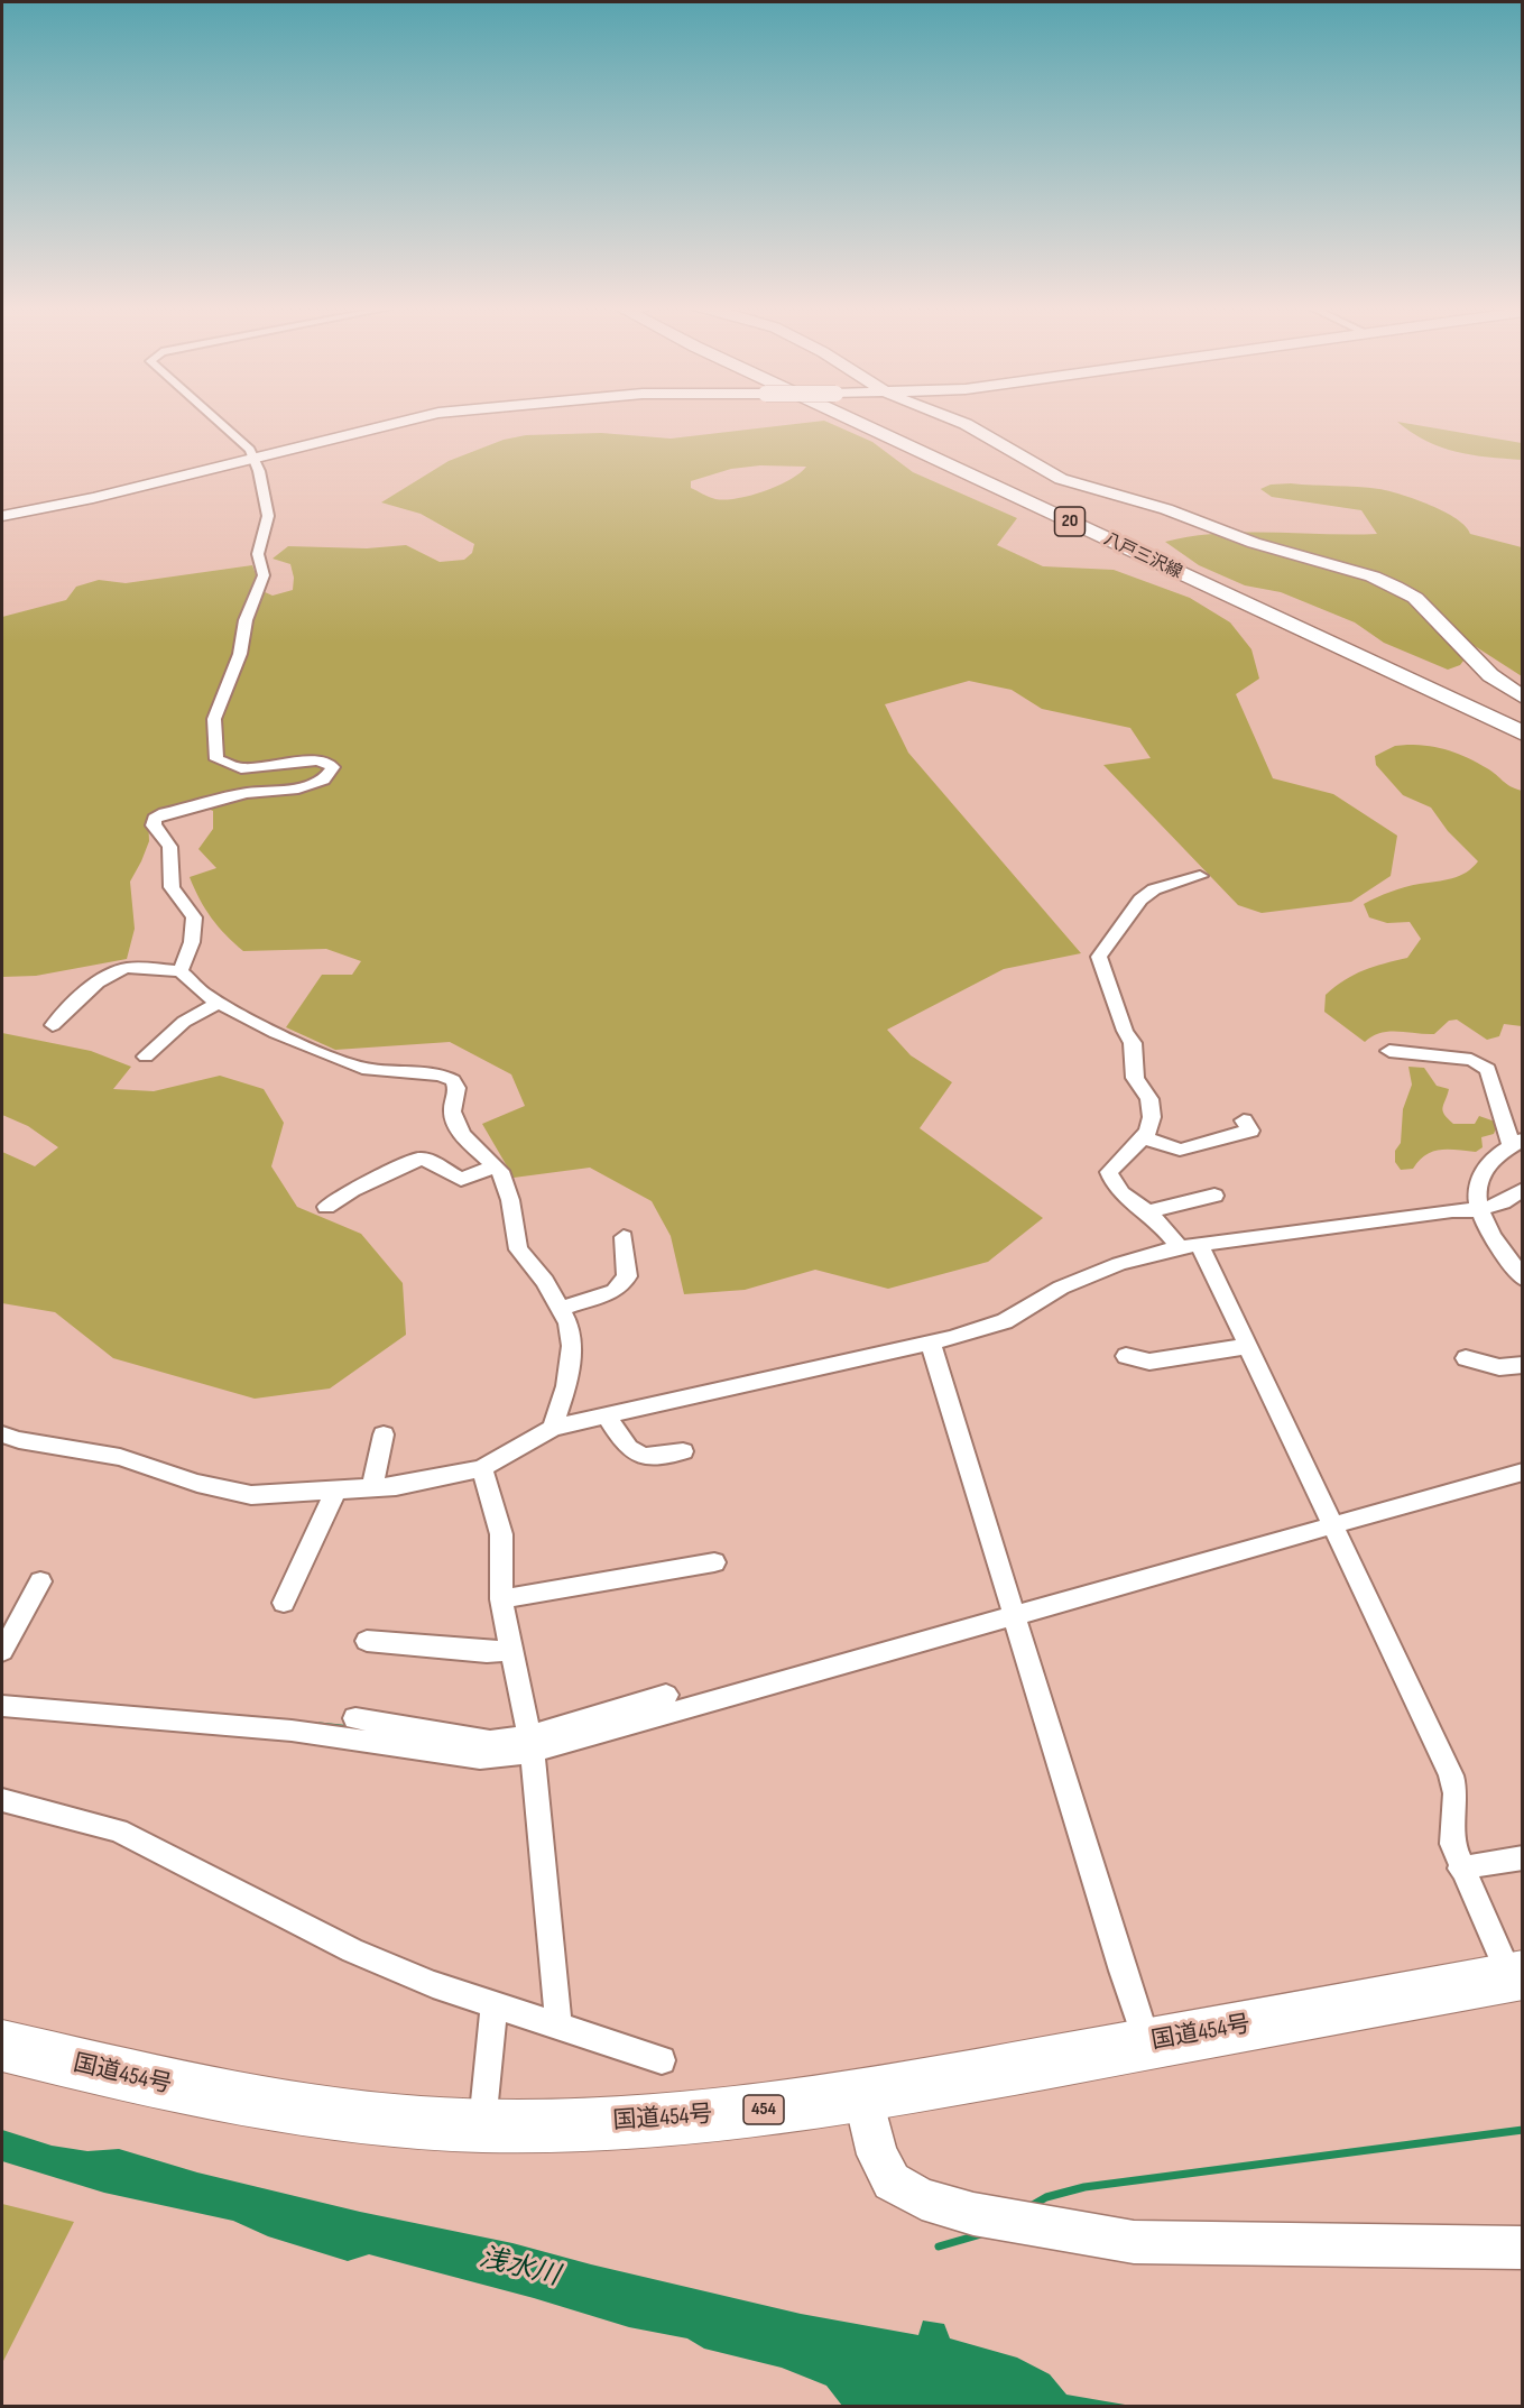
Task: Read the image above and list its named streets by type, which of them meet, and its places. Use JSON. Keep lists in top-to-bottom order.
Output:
{
  "streets": {
    "highway": ["国道454号", "454"],
    "main road": ["20", "八戸三沢線"]
  },
  "water": ["浅水川"]
}
